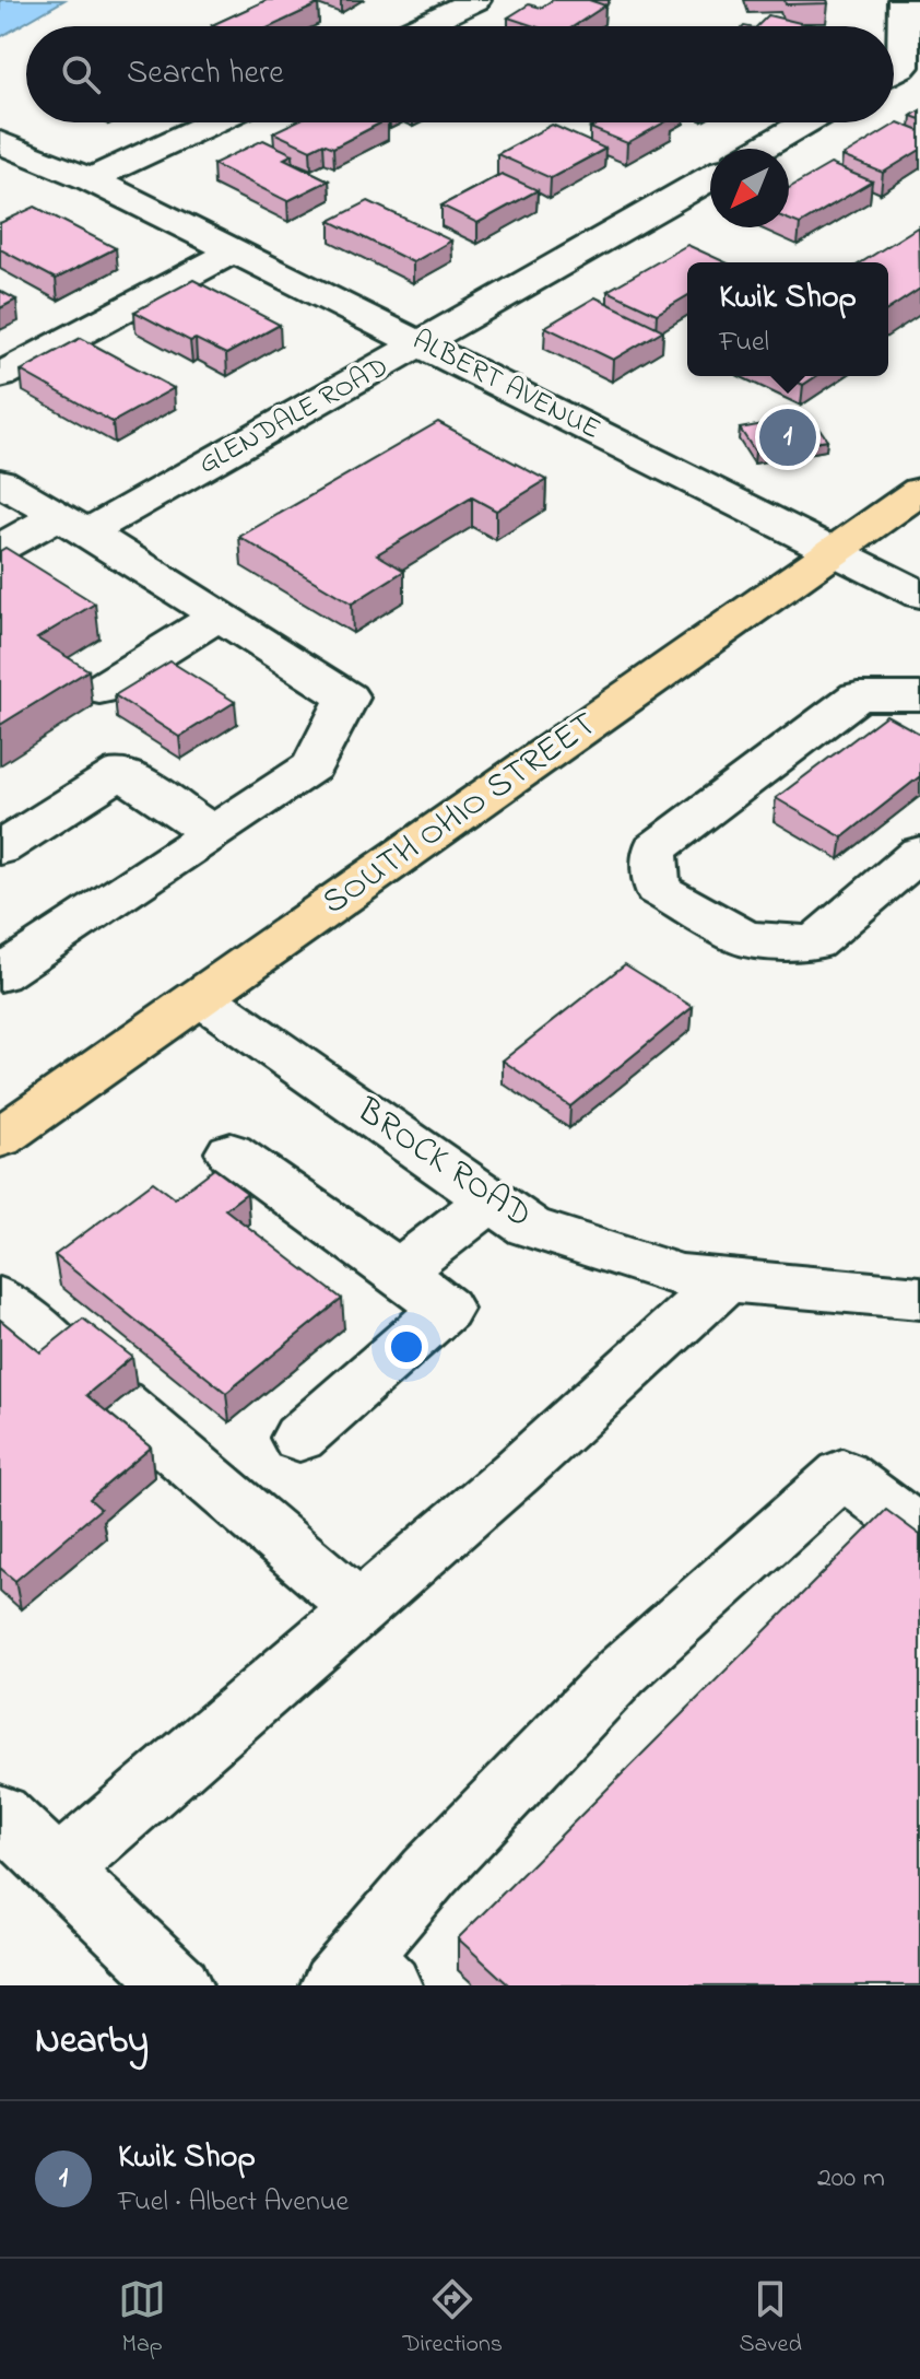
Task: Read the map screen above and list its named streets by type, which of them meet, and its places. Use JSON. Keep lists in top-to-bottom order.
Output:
{
  "streets": {
    "main road": ["SOUTH OHIO STREET"],
    "street": ["ALBERT AVENUE", "GLENDALE ROAD", "BROCK ROAD"]
  },
  "crossings": [
    ["ALBERT AVENUE", "GLENDALE ROAD"],
    ["ALBERT AVENUE", "SOUTH OHIO STREET"],
    ["SOUTH OHIO STREET", "BROCK ROAD"]
  ],
  "north": "bottom left",
  "page": {
    "search": "Search here",
    "popup": ["Kwik Shop", "Fuel"],
    "pins": "1",
    "heading": "Nearby",
    "list": [
      {
        "mark": "1",
        "name": "Kwik Shop",
        "note": "Fuel · Albert Avenue",
        "value": "200 m"
      }
    ],
    "nav": ["Map", "Directions", "Saved"]
  }
}
